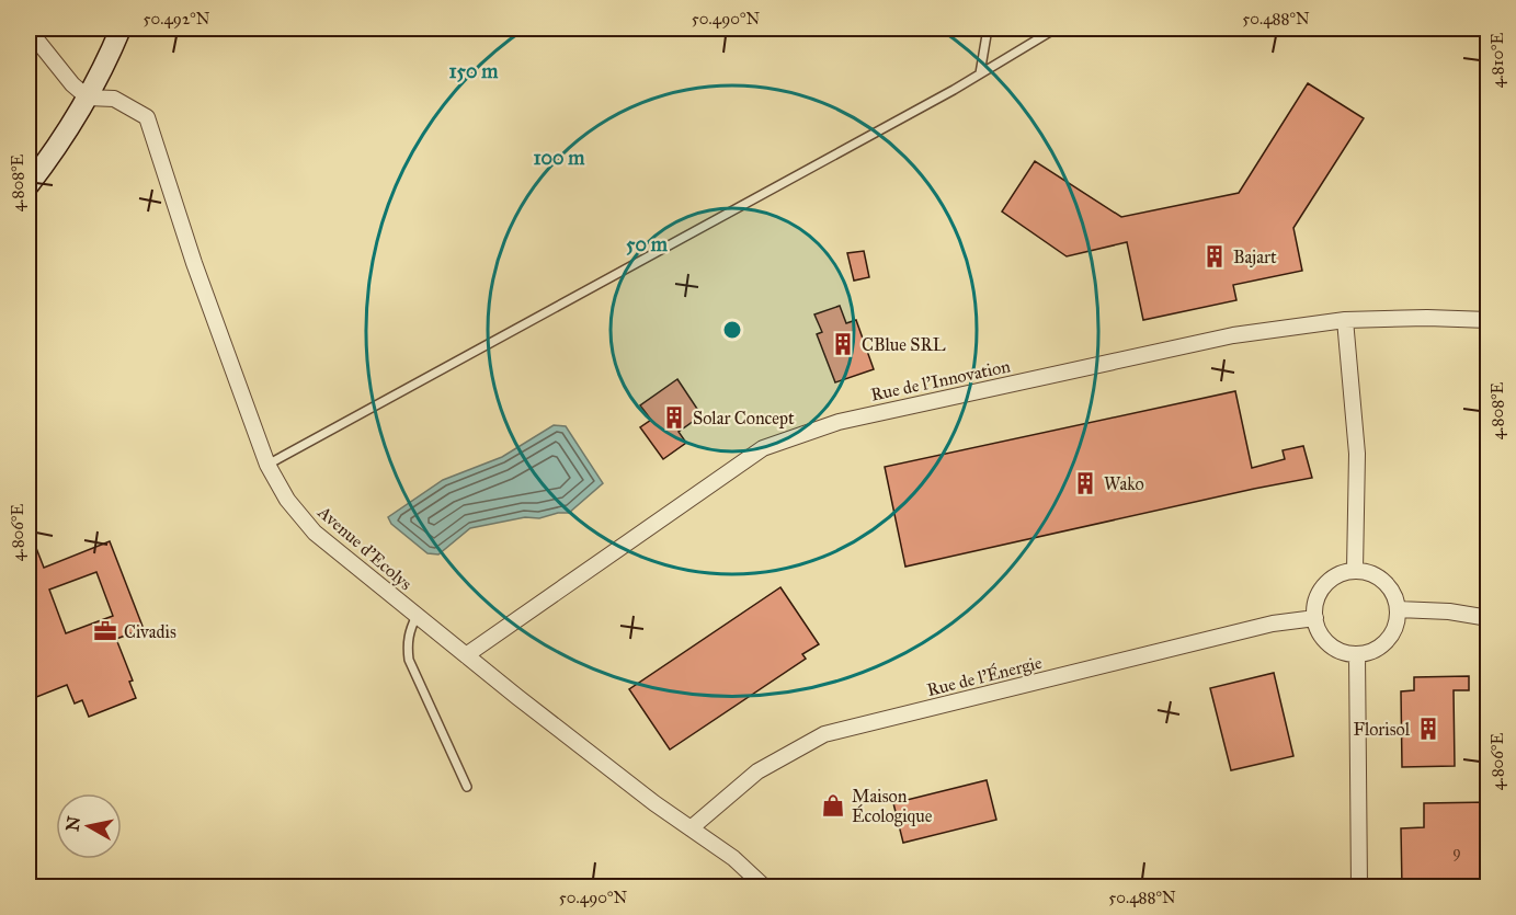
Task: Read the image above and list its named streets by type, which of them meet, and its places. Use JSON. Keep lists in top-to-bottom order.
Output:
{
  "streets": {
    "street": ["Rue de l'Innovation", "Avenue d'Ecolys", "Rue de l'Énergie"]
  },
  "crossings": [
    ["Rue de l'Innovation", "Avenue d'Ecolys"],
    ["Avenue d'Ecolys", "Rue de l'Énergie"]
  ],
  "places": {
    "building": [
      "Bajart",
      "CBlue SRL",
      "Solar Concept",
      "Wako",
      "Florisol"
    ],
    "office": ["Civadis"],
    "shop": ["Maison Écologique"]
  },
  "house_numbers": ["9"],
  "north": "left",
  "coordinates": [
    "50.492°N",
    "50.490°N",
    "50.488°N",
    "4.810°E",
    "4.808°E",
    "4.806°E"
  ],
  "rings": ["150 m", "100 m", "50 m"]
}
